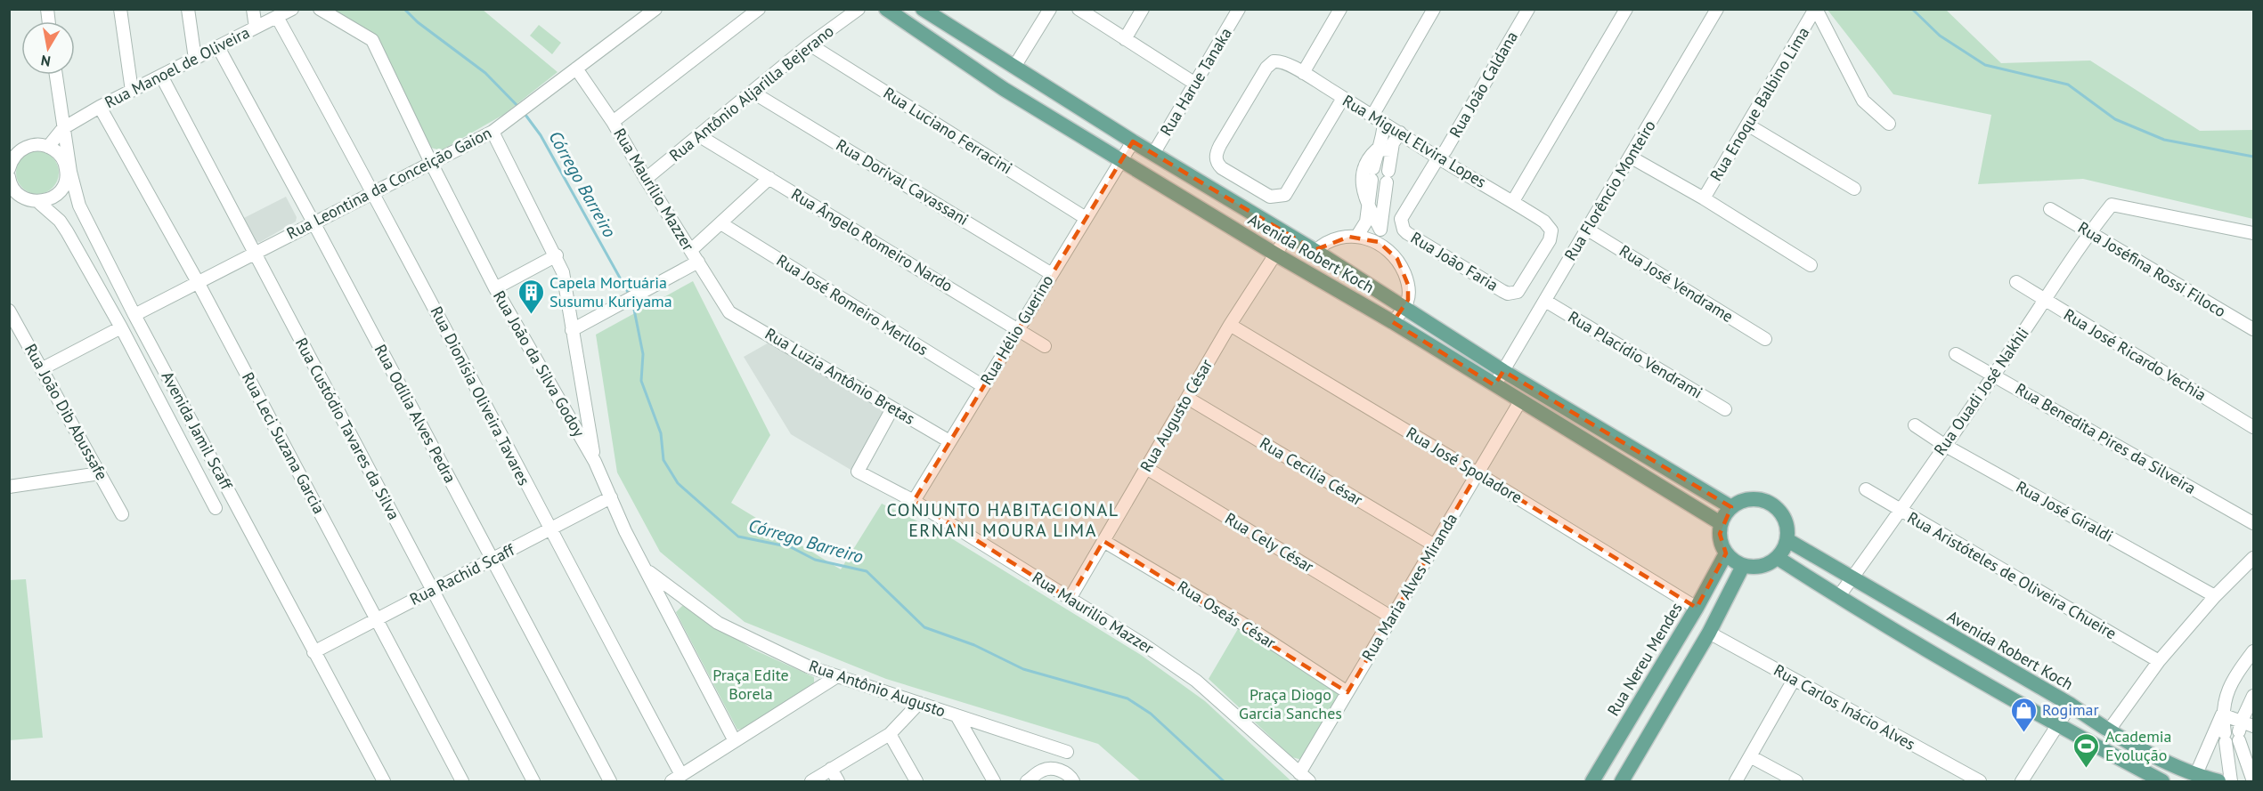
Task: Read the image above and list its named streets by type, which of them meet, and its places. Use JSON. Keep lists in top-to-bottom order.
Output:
{
  "streets": {
    "main road": ["Avenida Robert Koch", "Rua Nereu Mendes"],
    "street": [
      "Rua Manoel de Oliveira",
      "Rua Harue Tanaka",
      "Rua João Caldana",
      "Rua Antônio Aljarilla Bejerano",
      "Rua Enoque Balbino Lima",
      "Rua Luciano Ferracini",
      "Rua Miguel Elvira Lopes",
      "Rua Dorival Cavassani",
      "Rua Leontina da Conceição Gaion",
      "Rua Maurílio Mazzer",
      "Rua Florêncio Monteiro",
      "Rua Ângelo Romeiro Nardo",
      "Rua João Faria",
      "Rua Joséfina Rossi Filoco",
      "Rua José Vendrame",
      "Rua José Romeiro Merllos",
      "Rua Hélio Guerino",
      "Rua Placídio Vendrami",
      "Rua José Ricardo Vechia",
      "Rua João da Silva Godoy",
      "Rua Luzia Antônio Bretas",
      "Rua Ouadi José Nakhli",
      "Rua Dionísia Oliveira Tavares",
      "Rua João Dib Abussafe",
      "Rua Odília Alves Pedra",
      "Rua Augusto César",
      "Rua Custódio Tavares da Silva",
      "Avenida Jamil Scaff",
      "Rua Benedita Pires da Silveira",
      "Rua Leci Suzana Garcia",
      "Rua José Spoladore",
      "Rua Cecília César",
      "Rua José Giraldi",
      "Rua Cely César",
      "Rua Rachid Scaff",
      "Rua Aristóteles de Oliveira Chueire",
      "Rua Maria Alves Miranda",
      "Rua Maurilio Mazzer",
      "Rua Oseás César",
      "Rua Antônio Augusto",
      "Rua Carlos Inácio Alves"
    ]
  },
  "crossings": [
    ["Rua Manoel de Oliveira", "Rua Dionísia Oliveira Tavares"],
    ["Rua Manoel de Oliveira", "Rua Odília Alves Pedra"],
    ["Rua Manoel de Oliveira", "Rua Custódio Tavares da Silva"],
    ["Rua Manoel de Oliveira", "Avenida Jamil Scaff"],
    ["Rua Manoel de Oliveira", "Rua Leci Suzana Garcia"],
    ["Rua Harue Tanaka", "Avenida Robert Koch"],
    ["Rua João Caldana", "Rua Miguel Elvira Lopes"],
    ["Rua João Caldana", "Rua João Faria"],
    ["Rua Antônio Aljarilla Bejerano", "Rua Luciano Ferracini"],
    ["Rua Antônio Aljarilla Bejerano", "Rua Dorival Cavassani"],
    ["Rua Antônio Aljarilla Bejerano", "Rua Maurílio Mazzer"],
    ["Rua Antônio Aljarilla Bejerano", "Rua Ângelo Romeiro Nardo"],
    ["Rua Luciano Ferracini", "Rua Hélio Guerino"],
    ["Rua Miguel Elvira Lopes", "Rua João Faria"],
    ["Rua Dorival Cavassani", "Rua Hélio Guerino"],
    ["Rua Leontina da Conceição Gaion", "Rua Maurílio Mazzer"],
    ["Rua Leontina da Conceição Gaion", "Rua João da Silva Godoy"],
    ["Rua Leontina da Conceição Gaion", "Rua Dionísia Oliveira Tavares"],
    ["Rua Leontina da Conceição Gaion", "Rua Odília Alves Pedra"],
    ["Rua Leontina da Conceição Gaion", "Rua Custódio Tavares da Silva"],
    ["Rua Leontina da Conceição Gaion", "Avenida Jamil Scaff"],
    ["Rua Leontina da Conceição Gaion", "Rua Leci Suzana Garcia"],
    ["Rua Maurílio Mazzer", "Rua Luzia Antônio Bretas"],
    ["Rua Florêncio Monteiro", "Avenida Robert Koch"],
    ["Rua Florêncio Monteiro", "Rua José Vendrame"],
    ["Rua Florêncio Monteiro", "Rua Placídio Vendrami"],
    ["Rua Ângelo Romeiro Nardo", "Rua Hélio Guerino"],
    ["Avenida Robert Koch", "Rua Hélio Guerino"],
    ["Avenida Robert Koch", "Rua Ouadi José Nakhli"],
    ["Avenida Robert Koch", "Rua Augusto César"],
    ["Avenida Robert Koch", "Rua Maria Alves Miranda"],
    ["Avenida Robert Koch", "Rua Nereu Mendes"],
    ["Rua Joséfina Rossi Filoco", "Rua Ouadi José Nakhli"],
    ["Rua José Romeiro Merllos", "Rua Hélio Guerino"],
    ["Rua Hélio Guerino", "Rua Luzia Antônio Bretas"],
    ["Rua Hélio Guerino", "Rua Maurilio Mazzer"],
    ["Rua José Ricardo Vechia", "Rua Ouadi José Nakhli"],
    ["Rua João da Silva Godoy", "Rua Rachid Scaff"],
    ["Rua João da Silva Godoy", "Rua Antônio Augusto"],
    ["Rua Luzia Antônio Bretas", "Rua Maurilio Mazzer"],
    ["Rua Ouadi José Nakhli", "Rua Benedita Pires da Silveira"],
    ["Rua Ouadi José Nakhli", "Rua José Giraldi"],
    ["Rua Ouadi José Nakhli", "Rua Aristóteles de Oliveira Chueire"],
    ["Rua Dionísia Oliveira Tavares", "Rua Rachid Scaff"],
    ["Rua Odília Alves Pedra", "Rua Rachid Scaff"],
    ["Rua Augusto César", "Rua José Spoladore"],
    ["Rua Augusto César", "Rua Cecília César"],
    ["Rua Augusto César", "Rua Cely César"],
    ["Rua Augusto César", "Rua Maurilio Mazzer"],
    ["Rua Augusto César", "Rua Oseás César"],
    ["Rua Custódio Tavares da Silva", "Rua Rachid Scaff"],
    ["Avenida Jamil Scaff", "Rua Rachid Scaff"],
    ["Rua Leci Suzana Garcia", "Rua Rachid Scaff"],
    ["Rua José Spoladore", "Rua Maria Alves Miranda"],
    ["Rua José Spoladore", "Rua Nereu Mendes"],
    ["Rua Cecília César", "Rua Maria Alves Miranda"],
    ["Rua Cely César", "Rua Maria Alves Miranda"],
    ["Rua Maria Alves Miranda", "Rua Maurilio Mazzer"],
    ["Rua Maria Alves Miranda", "Rua Oseás César"]
  ],
  "districts": ["CONJUNTO HABITACIONAL ERNANI MOURA LIMA"],
  "water": ["Córrego Barreiro"],
  "parks": ["Praça Edite Borela", "Praça Diogo Garcia Sanches"],
  "places": {
    "building": ["Capela Mortuária Susumu Kuriyama"],
    "shop": ["Rogimar"],
    "sports": ["Academia Evolução"]
  },
  "north": "bottom"
}
